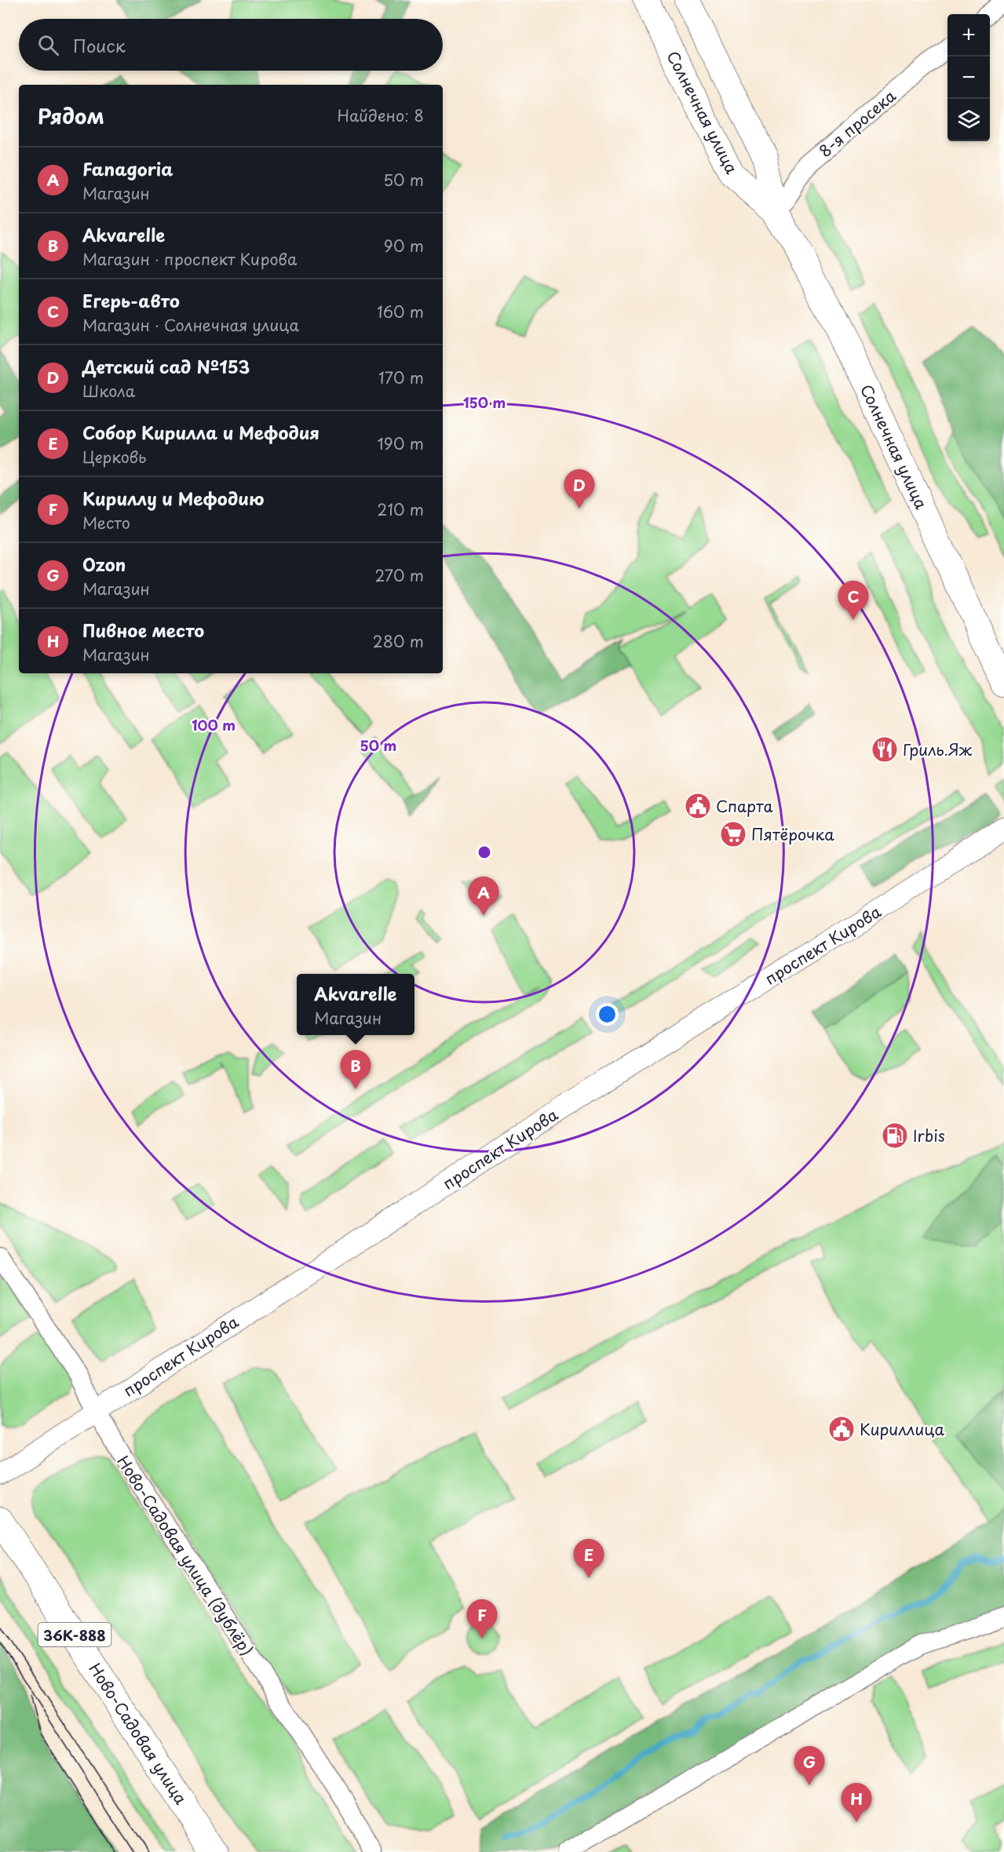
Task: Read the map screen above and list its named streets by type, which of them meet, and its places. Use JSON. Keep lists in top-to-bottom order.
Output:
{
  "streets": {
    "main road": ["Солнечная улица", "36К-888", "Ново-Садовая улица"],
    "street": ["8-я просека", "проспект Кирова", "Ново-Садовая улица (дублёр)"]
  },
  "crossings": [
    ["Солнечная улица", "8-я просека"],
    ["проспект Кирова", "Ново-Садовая улица (дублёр)"]
  ],
  "places": {
    "restaurant": ["Гриль.Яж"],
    "public building": ["Спарта", "Кириллица"],
    "supermarket": ["Пятёрочка"],
    "fuel station": ["Irbis"]
  },
  "page": {
    "map_buttons": ["+", "−"],
    "search": "Поиск",
    "heading": ["Рядом", "Найдено: 8"],
    "list": [
      {
        "mark": "A",
        "name": "Fanagoria",
        "note": "Магазин",
        "value": "50 m"
      },
      {
        "mark": "B",
        "name": "Akvarelle",
        "note": "Магазин · проспект Кирова",
        "value": "90 m"
      },
      {
        "mark": "C",
        "name": "Егерь-авто",
        "note": "Магазин · Солнечная улица",
        "value": "160 m"
      },
      {
        "mark": "D",
        "name": "Детский сад №153",
        "note": "Школа",
        "value": "170 m"
      },
      {
        "mark": "E",
        "name": "Собор Кирилла и Мефодия",
        "note": "Церковь",
        "value": "190 m"
      },
      {
        "mark": "F",
        "name": "Кириллу и Мефодию",
        "note": "Место",
        "value": "210 m"
      },
      {
        "mark": "G",
        "name": "Ozon",
        "note": "Магазин",
        "value": "270 m"
      },
      {
        "mark": "H",
        "name": "Пивное место",
        "note": "Магазин",
        "value": "280 m"
      }
    ],
    "pins": [
      "D",
      "C",
      "A",
      "B",
      "E",
      "F",
      "G",
      "H"
    ],
    "popup": ["Akvarelle", "Магазин"]
  },
  "rings": ["150 m", "100 m", "50 m"]
}
